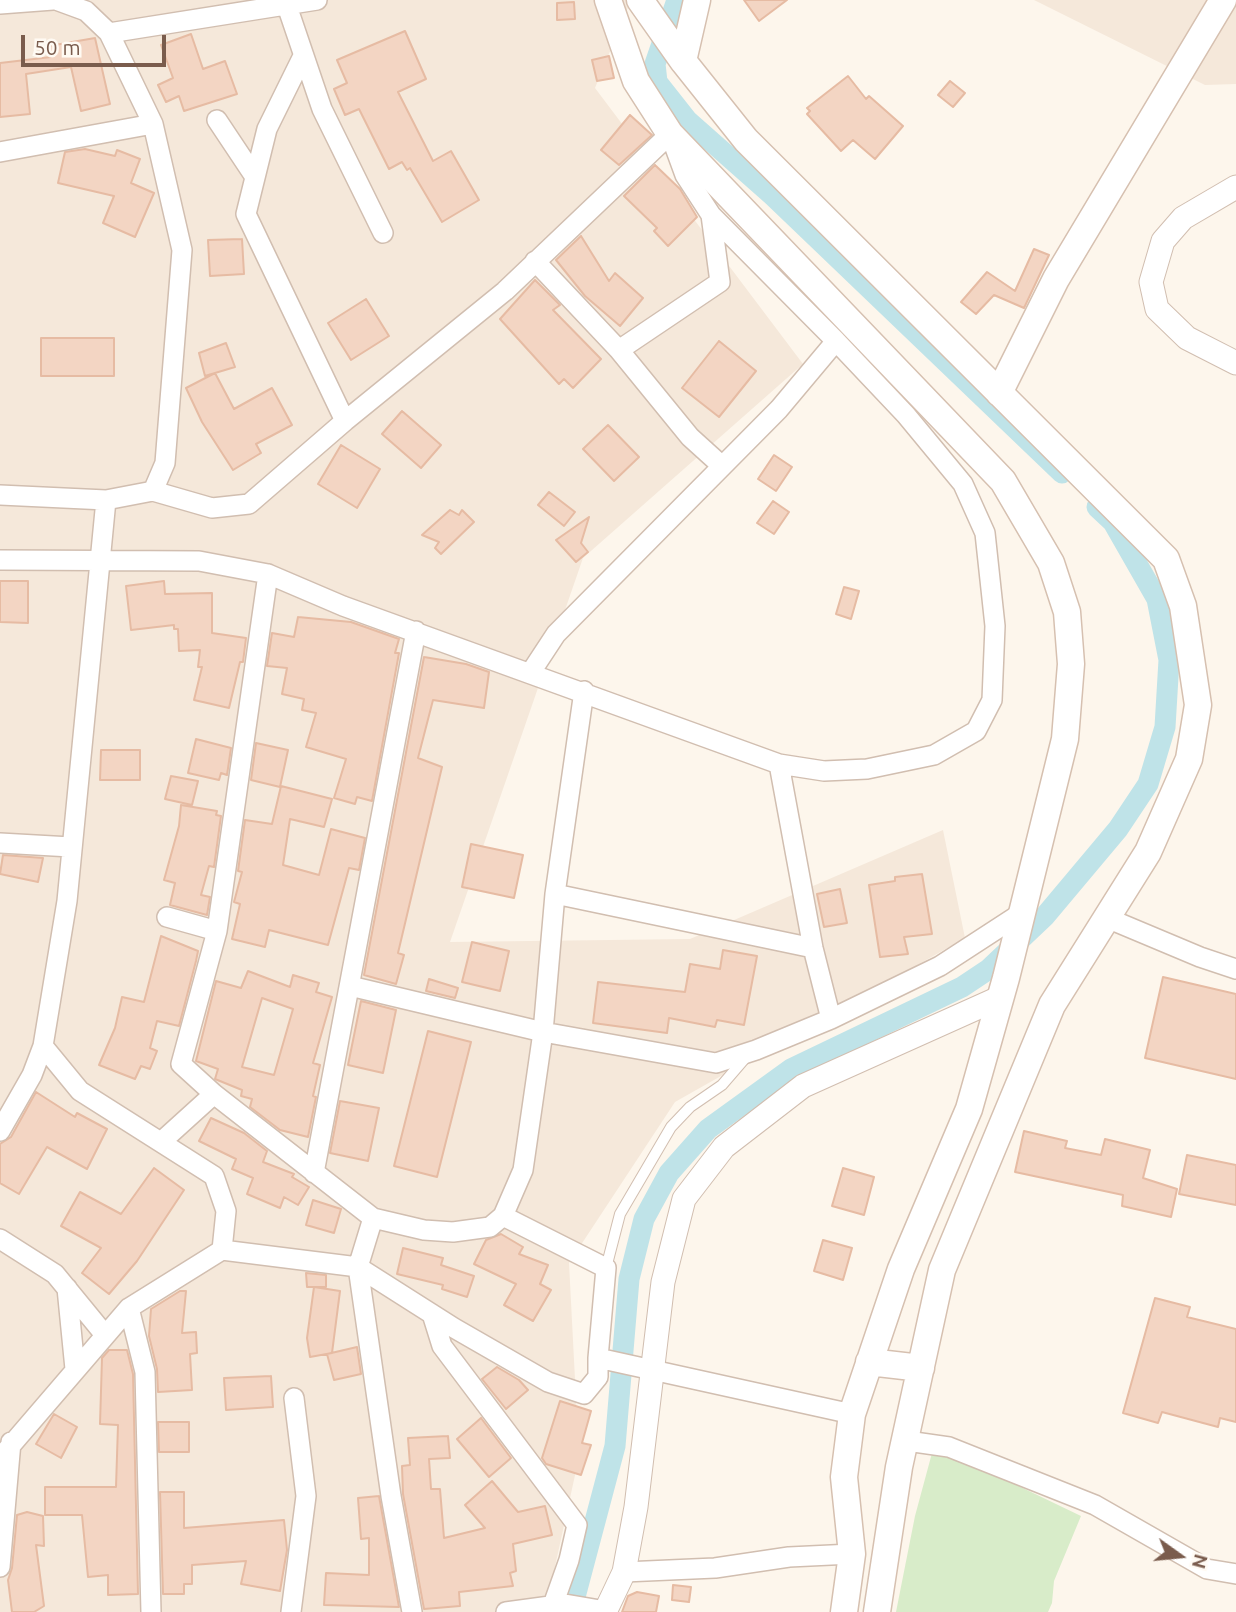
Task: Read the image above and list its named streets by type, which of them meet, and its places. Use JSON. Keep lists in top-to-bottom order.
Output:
{
  "scale_bar": "50 m",
  "north": "right"
}
